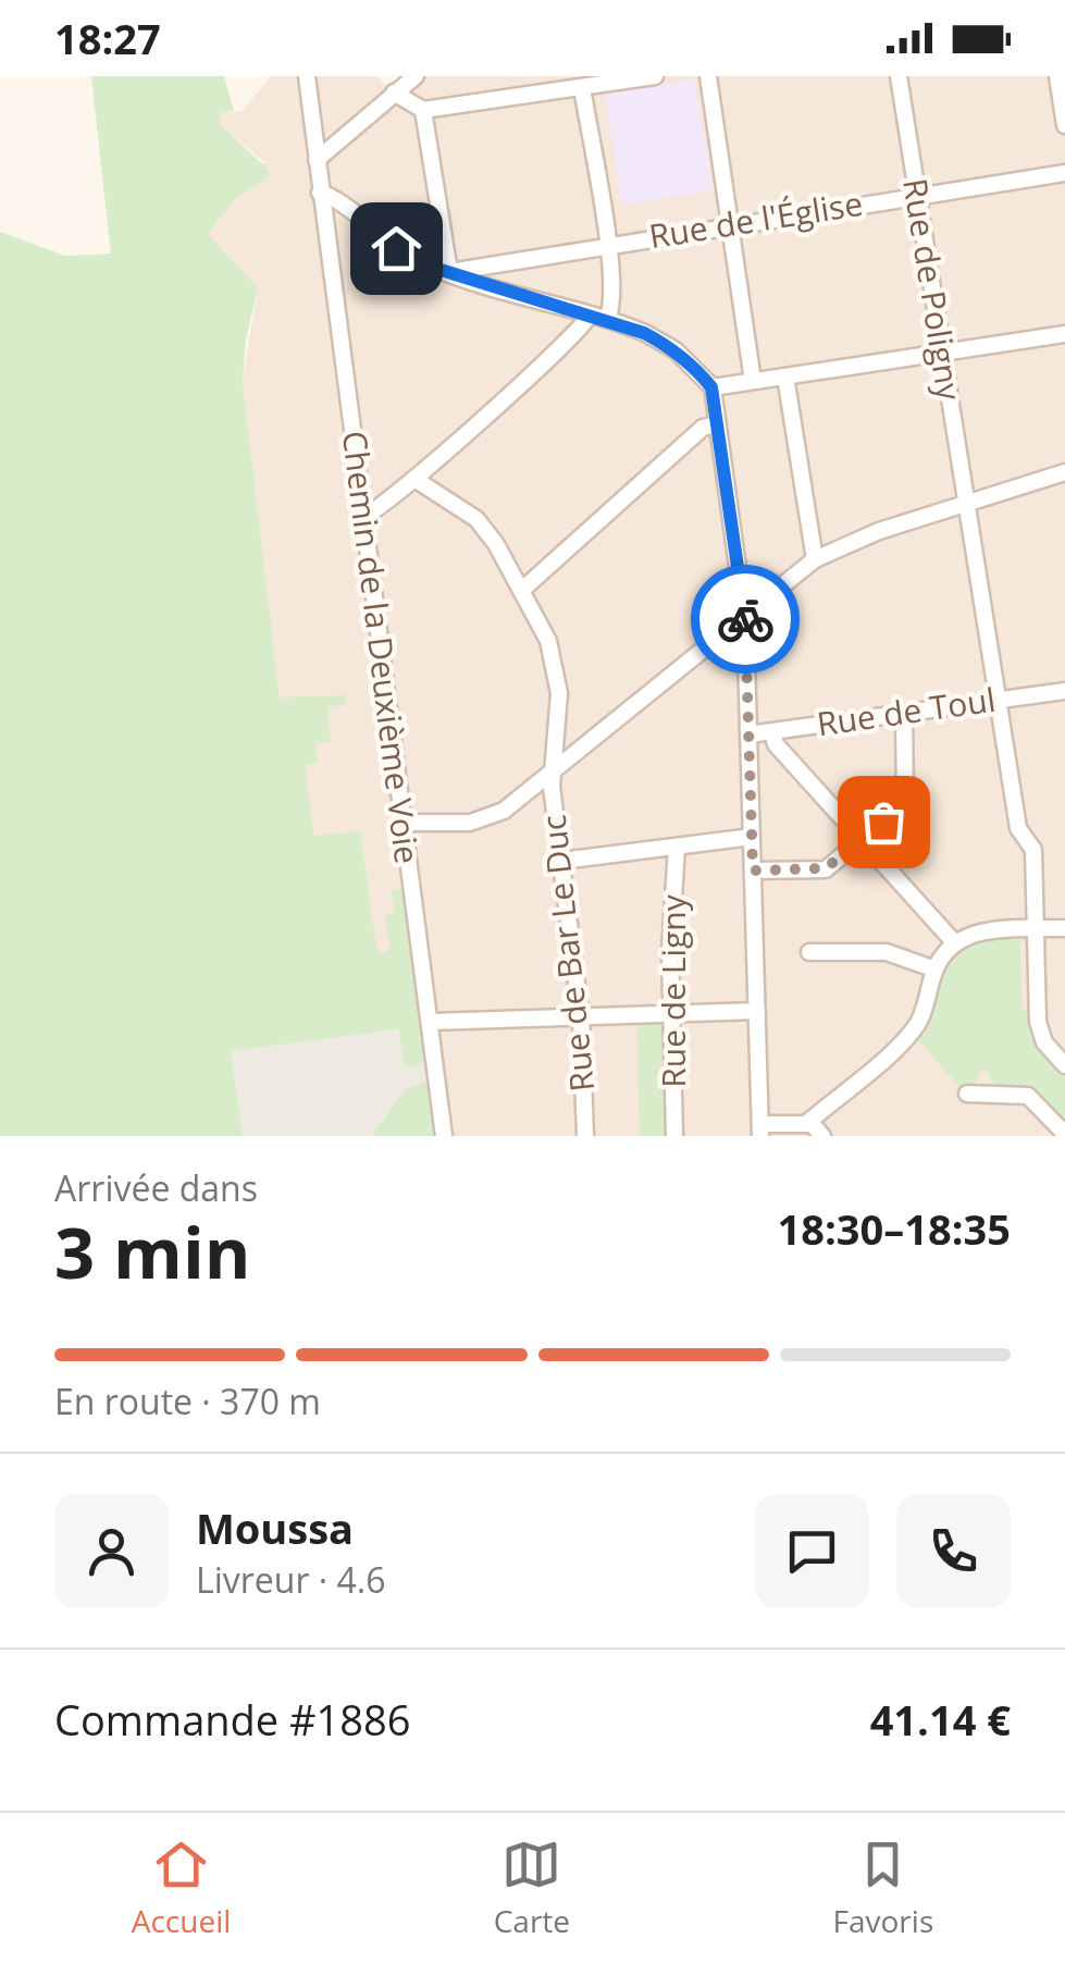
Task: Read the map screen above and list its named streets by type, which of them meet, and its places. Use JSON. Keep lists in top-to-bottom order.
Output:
{
  "streets": {
    "street": [
      "Rue de l'Église",
      "Rue de Poligny",
      "Chemin de la Deuxième Voie",
      "Rue de Toul",
      "Rue de Bar Le Duc",
      "Rue de Ligny"
    ]
  },
  "crossings": [
    ["Rue de l'Église", "Rue de Poligny"],
    ["Rue de Poligny", "Rue de Toul"]
  ],
  "page": {
    "status": "18:27",
    "heading": ["3 min", "Arrivée dans", "18:30–18:35"],
    "panel": [
      "Moussa",
      "Livreur · 4.6",
      "Commande #1886",
      "41.14 €"
    ],
    "bar": "En route · 370 m",
    "tabs": ["Accueil", "Carte", "Favoris"]
  }
}
